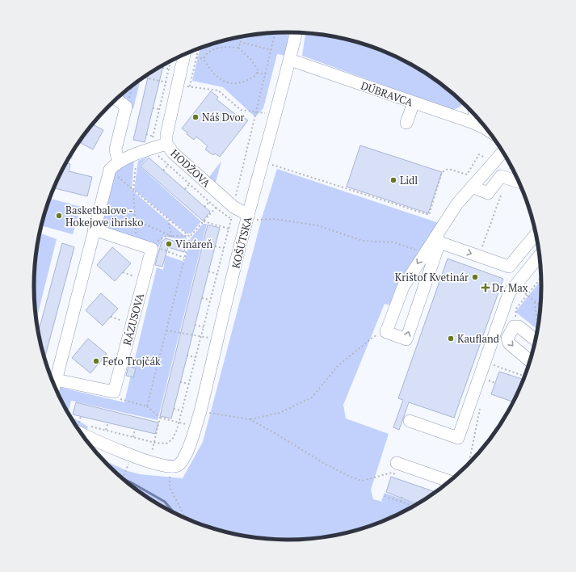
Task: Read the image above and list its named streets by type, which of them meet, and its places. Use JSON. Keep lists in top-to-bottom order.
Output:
{
  "streets": {
    "street": [
      "DÚBRAVCA",
      "HODŽOVA",
      "KOŠÚTSKA",
      "RÁZUSOVA"
    ]
  },
  "crossings": [
    ["DÚBRAVCA", "KOŠÚTSKA"],
    ["HODŽOVA", "KOŠÚTSKA"]
  ],
  "places": {
    "other": [
      "Náš Dvor",
      "Lidl",
      "Basketbalove - Hokejove ihrisko",
      "Vináreň",
      "Krištof Kvetinár",
      "Kaufland",
      "Feťo Trojčák"
    ],
    "health": ["Dr. Max"]
  }
}
